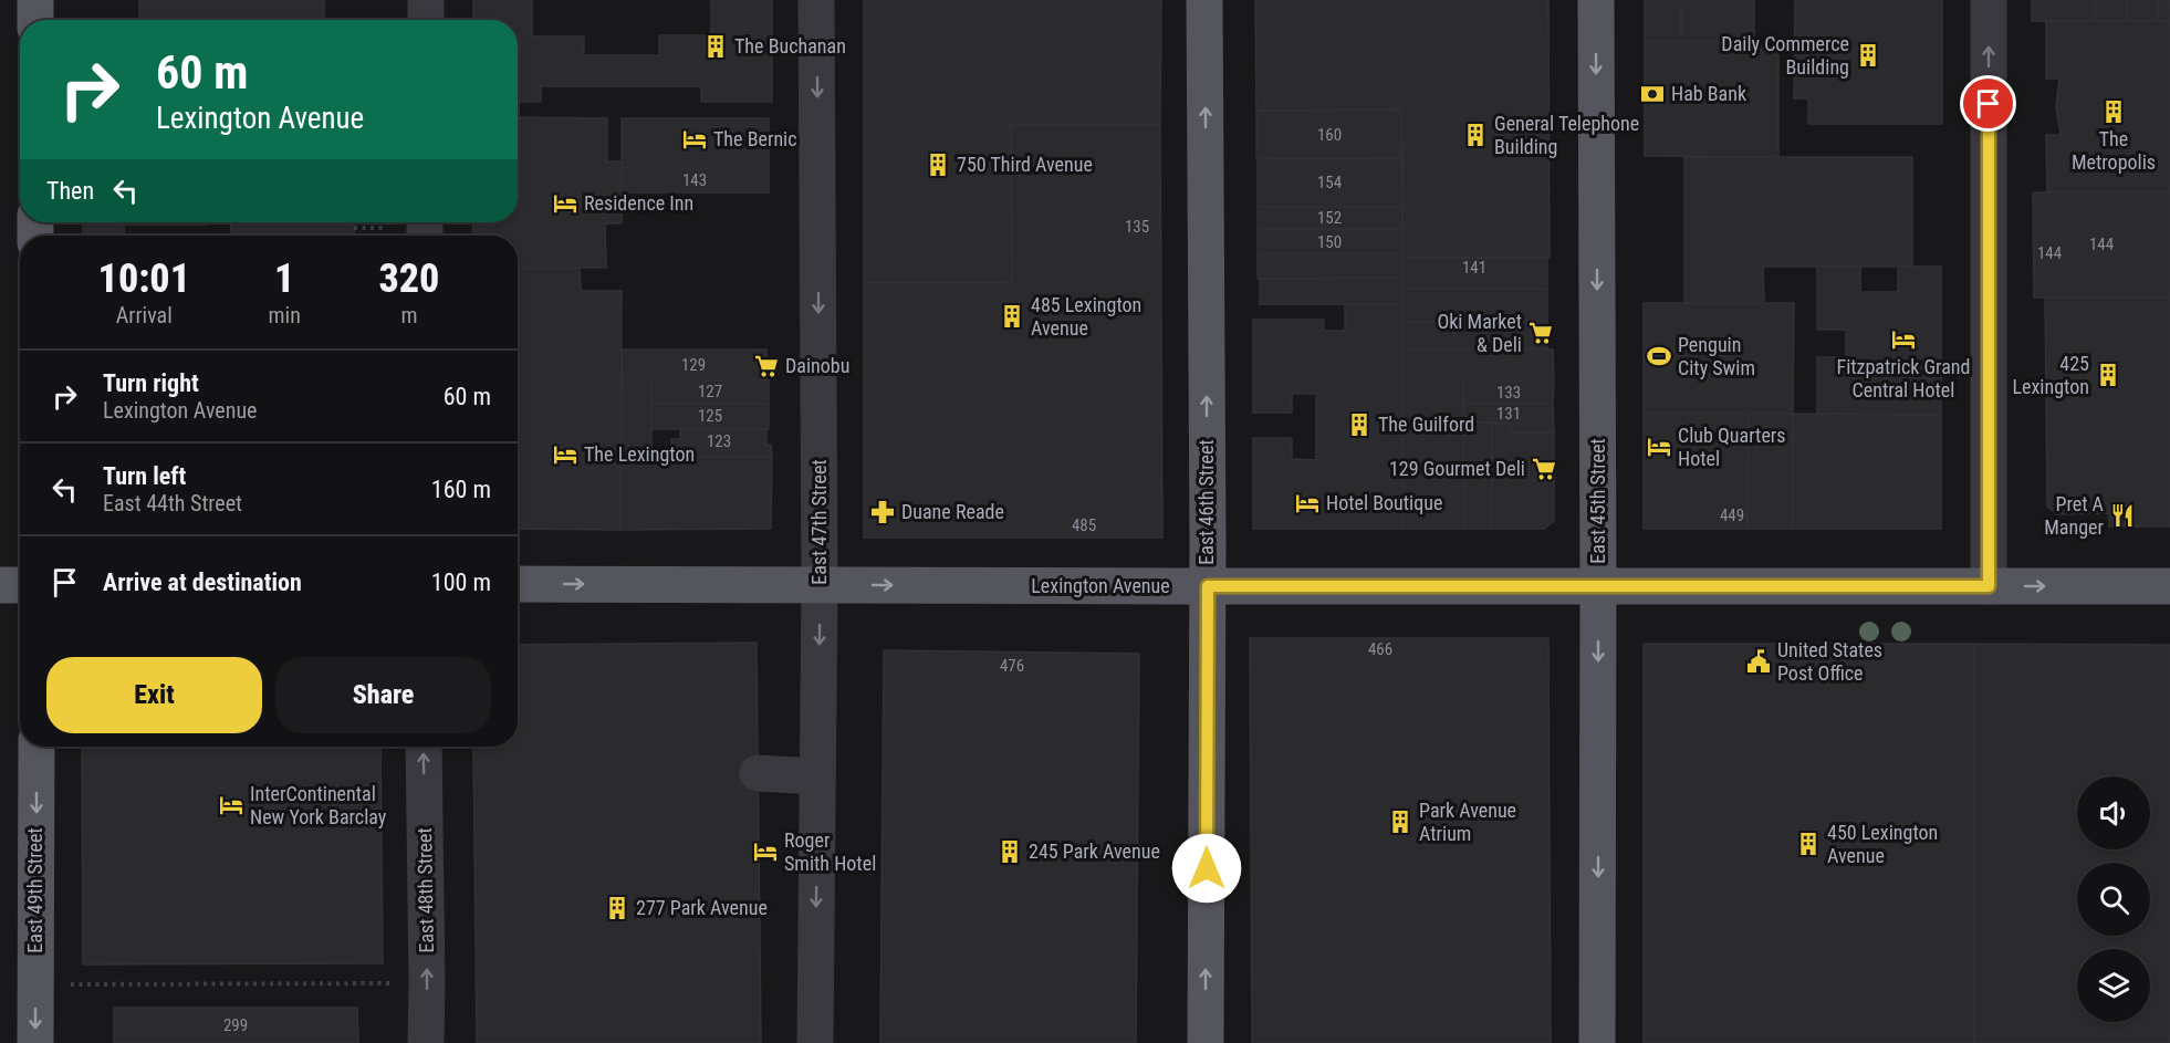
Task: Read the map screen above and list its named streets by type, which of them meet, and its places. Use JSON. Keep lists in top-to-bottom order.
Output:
{
  "streets": {
    "main road": [
      "East 45th Street",
      "East 46th Street",
      "Lexington Avenue",
      "East 49th Street"
    ],
    "street": ["East 47th Street", "East 48th Street"]
  },
  "crossings": [
    ["East 45th Street", "Lexington Avenue"],
    ["East 46th Street", "Lexington Avenue"],
    ["East 47th Street", "Lexington Avenue"]
  ],
  "one_way": [
    "East 45th Street",
    "East 46th Street",
    "East 47th Street",
    "Lexington Avenue",
    "East 49th Street",
    "East 48th Street"
  ],
  "places": {
    "building": [
      "The Buchanan",
      "Daily Commerce Building",
      "The Metropolis",
      "General Telephone Building",
      "750 Third Avenue",
      "485 Lexington Avenue",
      "425 Lexington",
      "The Guilford",
      "Park Avenue Atrium",
      "450 Lexington Avenue",
      "245 Park Avenue",
      "277 Park Avenue"
    ],
    "bank": ["Hab Bank"],
    "hotel": [
      "The Bernic",
      "Residence Inn",
      "Fitzpatrick Grand Central Hotel",
      "Club Quarters Hotel",
      "The Lexington",
      "Hotel Boutique",
      "InterContinental New York Barclay",
      "Roger Smith Hotel"
    ],
    "supermarket": ["Oki Market & Deli", "Dainobu", "129 Gourmet Deli"],
    "sports": ["Penguin City Swim"],
    "pharmacy": ["Duane Reade"],
    "restaurant": ["Pret A Manger"],
    "public building": ["United States Post Office"]
  },
  "house_numbers": [
    "160",
    "143",
    "154",
    "152",
    "135",
    "150",
    "144",
    "144",
    "141",
    "129",
    "127",
    "133",
    "131",
    "125",
    "123",
    "449",
    "485",
    "466",
    "476",
    "299"
  ],
  "page": {
    "turn": ["60 m", "Lexington Avenue"],
    "then": "Then",
    "eta": [
      "10:01",
      "Arrival",
      "1",
      "min",
      "320",
      "m"
    ],
    "list": [
      {
        "name": "Turn right",
        "note": "Lexington Avenue",
        "value": "60 m"
      },
      {
        "name": "Turn left",
        "note": "East 44th Street",
        "value": "160 m"
      },
      {
        "name": "Arrive at destination",
        "value": "100 m"
      }
    ],
    "buttons": ["Exit", "Share"]
  }
}
